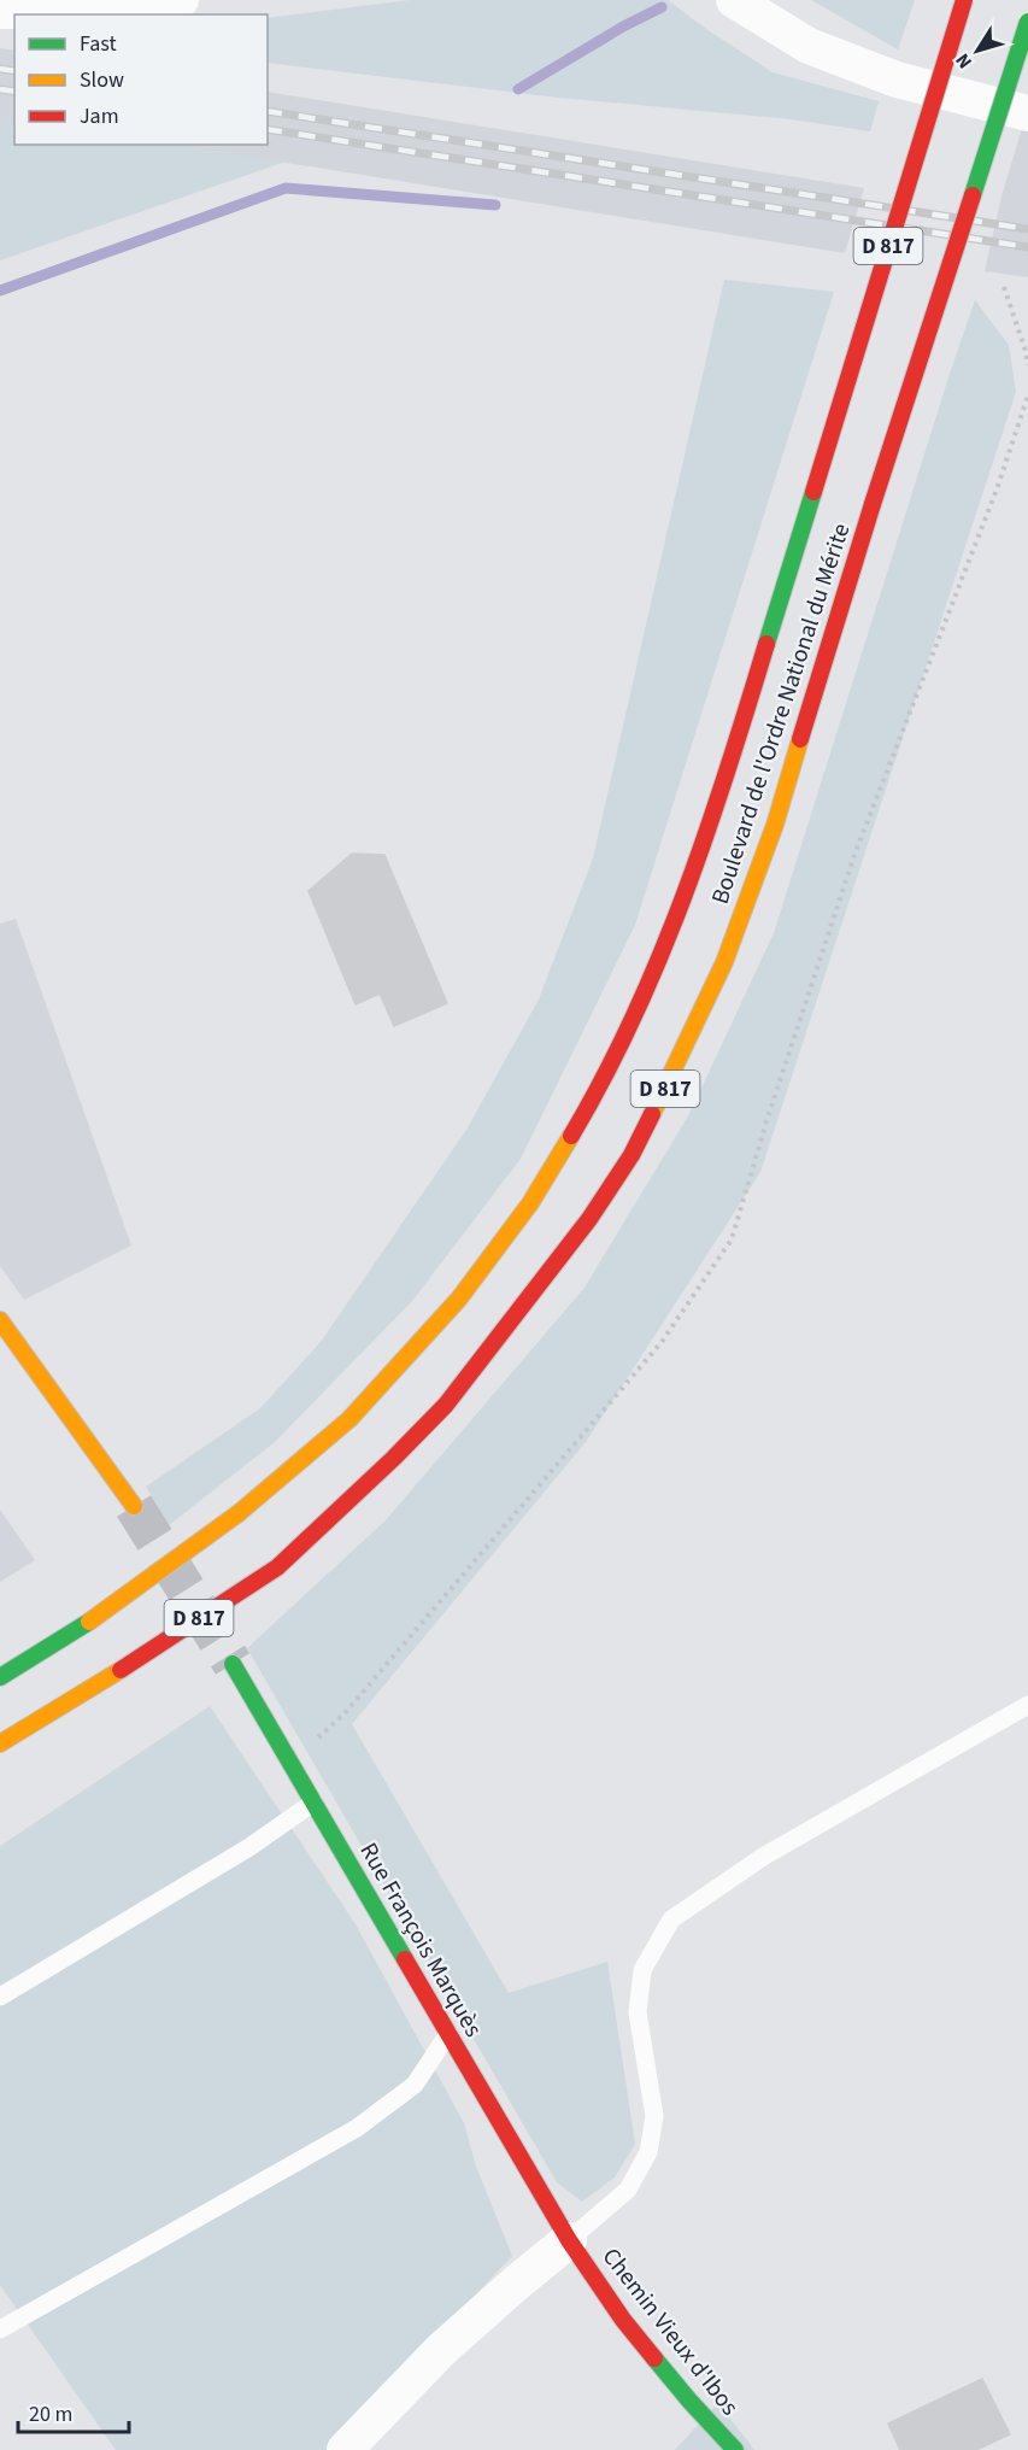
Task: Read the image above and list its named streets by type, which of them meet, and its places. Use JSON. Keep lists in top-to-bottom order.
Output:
{
  "streets": {
    "main road": [
      "D 817",
      "Boulevard de l'Ordre National du Mérite",
      "Rue François Marquès",
      "Chemin Vieux d'Ibos"
    ]
  },
  "crossings": [
    ["Rue François Marquès", "Chemin Vieux d'Ibos"]
  ],
  "legend": ["Fast", "Slow", "Jam"],
  "scale_bar": "20 m",
  "north": "bottom left"
}
